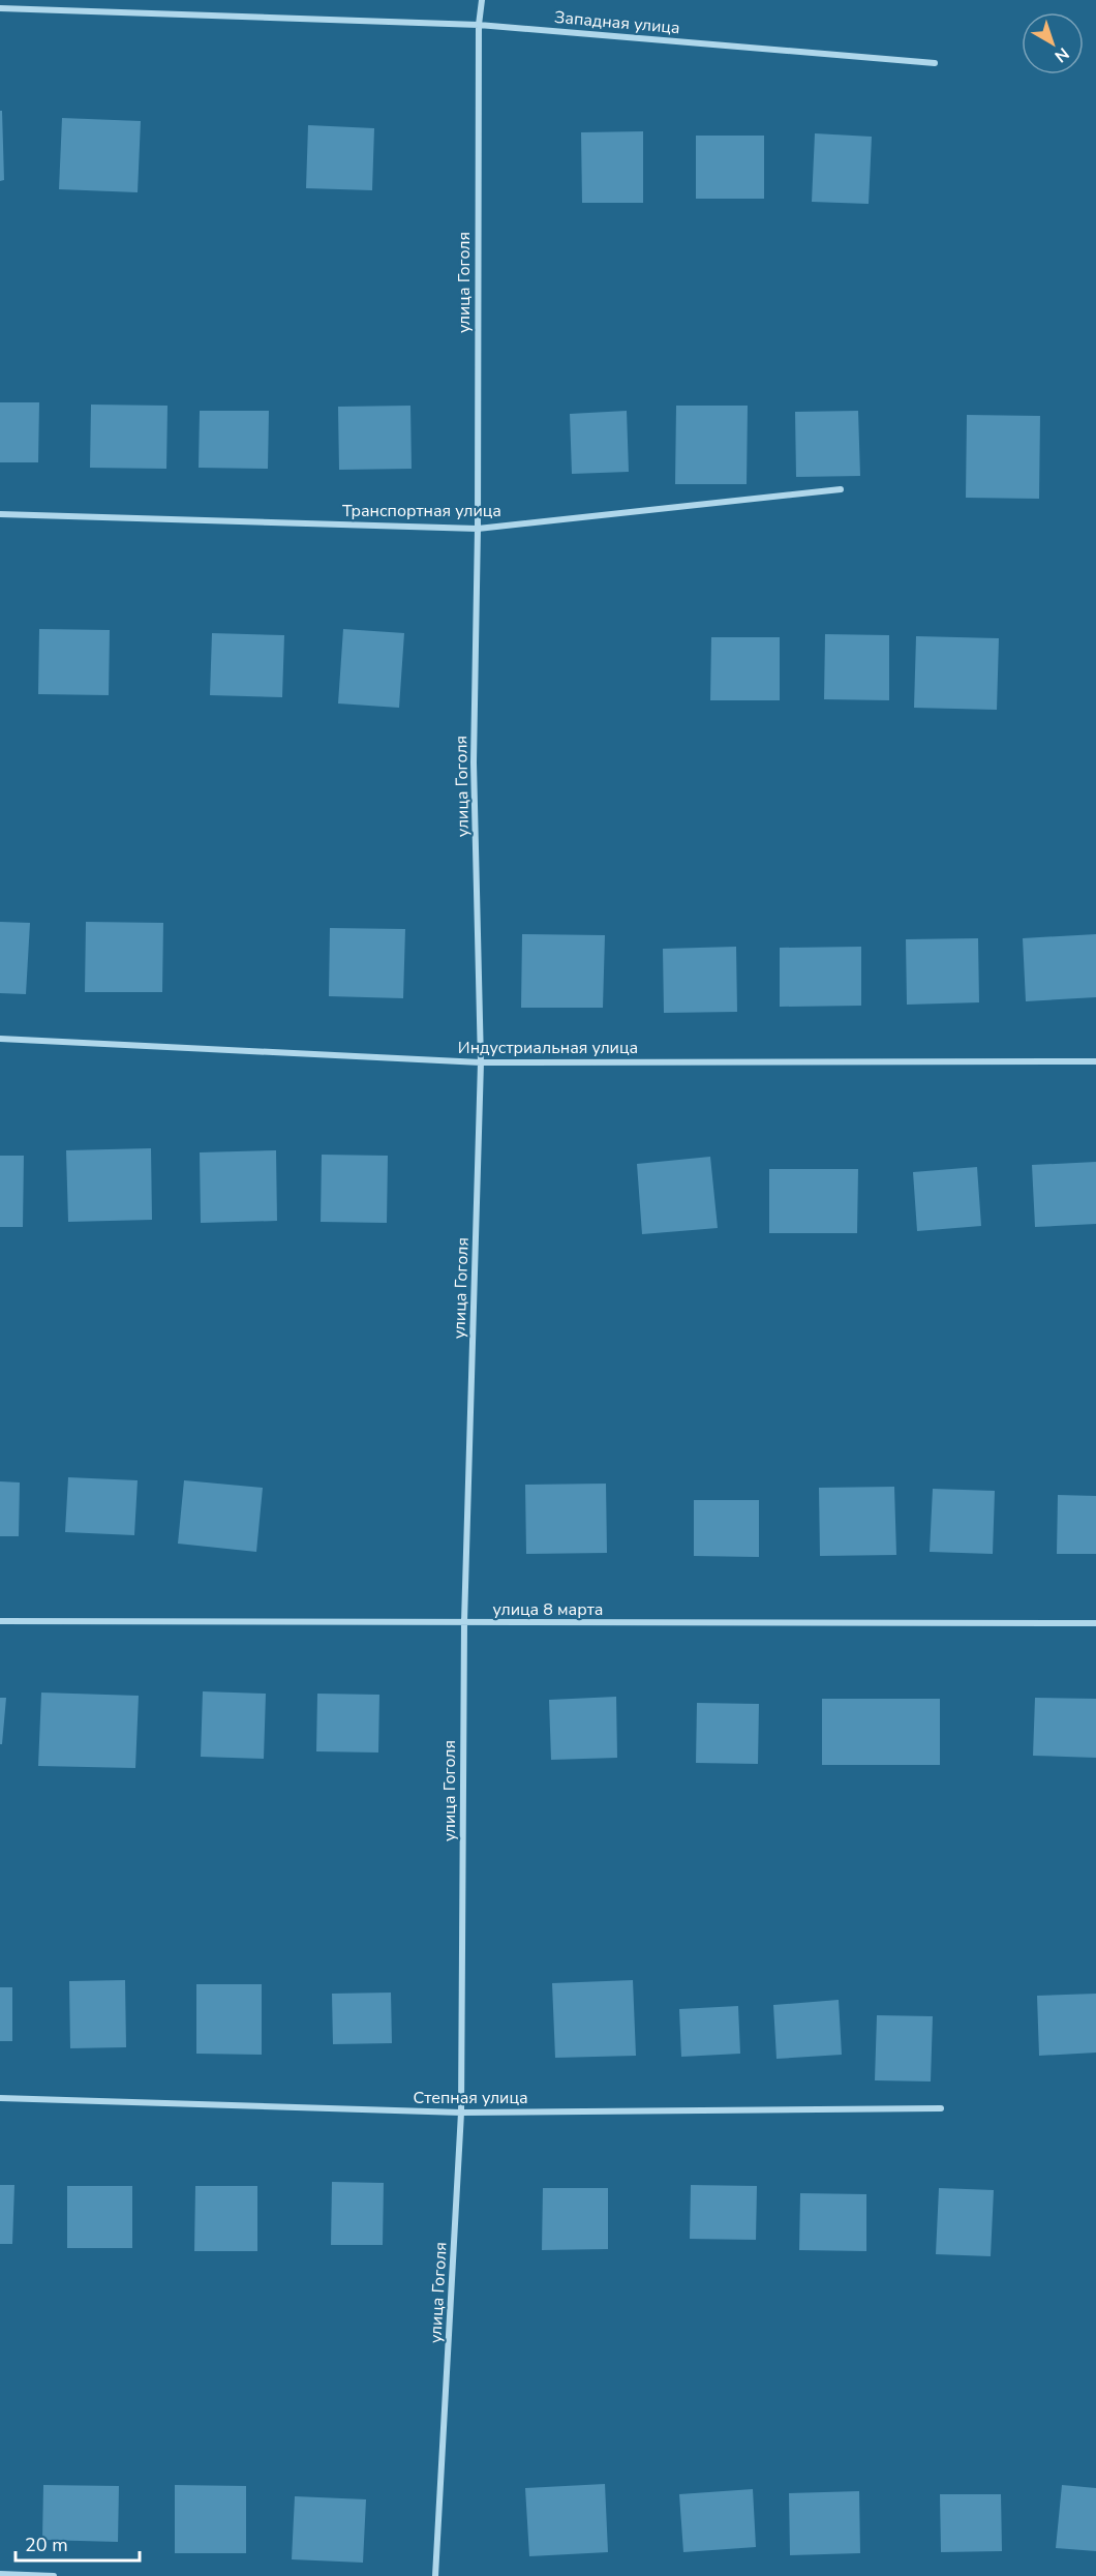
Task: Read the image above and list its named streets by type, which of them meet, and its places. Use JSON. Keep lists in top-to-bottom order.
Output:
{
  "streets": {
    "street": [
      "Западная улица",
      "улица Гоголя",
      "Транспортная улица",
      "Индустриальная улица",
      "улица 8 марта",
      "Степная улица"
    ]
  },
  "crossings": [
    ["Западная улица", "улица Гоголя"],
    ["улица Гоголя", "Транспортная улица"],
    ["улица Гоголя", "Индустриальная улица"],
    ["улица Гоголя", "улица 8 марта"],
    ["улица Гоголя", "Степная улица"]
  ],
  "scale_bar": "20 m",
  "north": "bottom right"
}
